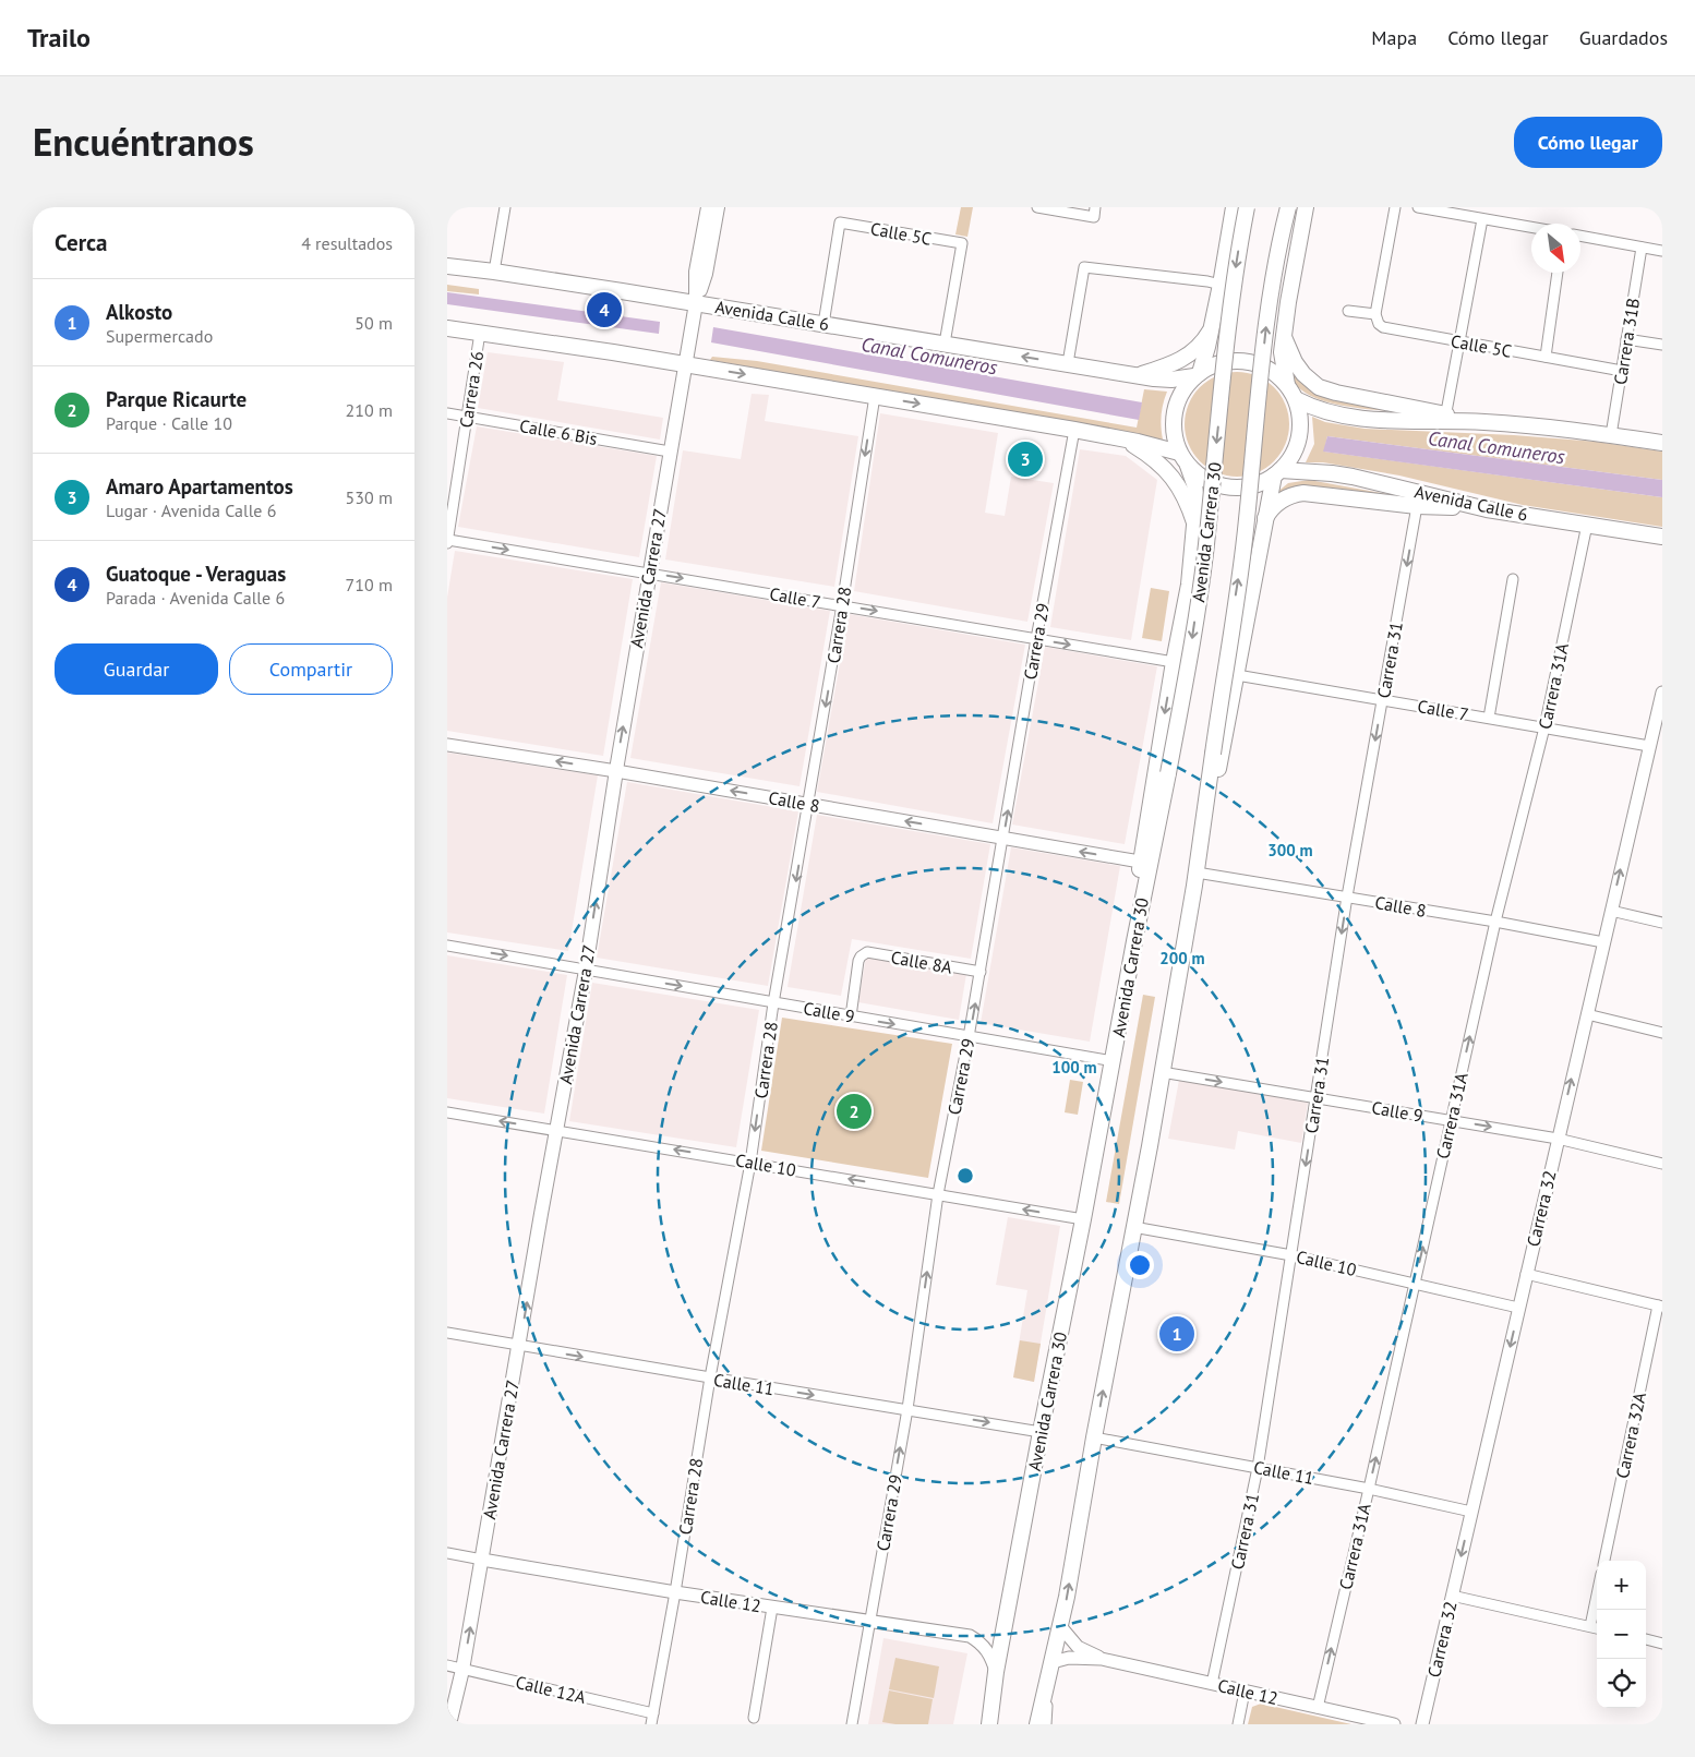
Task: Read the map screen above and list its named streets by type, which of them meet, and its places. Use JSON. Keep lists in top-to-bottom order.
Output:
{
  "streets": {
    "main road": ["Avenida Calle 6", "Avenida Carrera 30", "Avenida Carrera 27"],
    "street": [
      "Calle 5C",
      "Carrera 31B",
      "Carrera 26",
      "Calle 6 Bis",
      "Calle 7",
      "Carrera 28",
      "Carrera 29",
      "Carrera 31",
      "Carrera 31A",
      "Calle 8",
      "Calle 8A",
      "Calle 9",
      "Calle 10",
      "Carrera 32",
      "Calle 11",
      "Carrera 32A",
      "Calle 12",
      "Calle 12A"
    ]
  },
  "crossings": [
    ["Calle 5C", "Avenida Calle 6"],
    ["Calle 5C", "Carrera 31B"],
    ["Avenida Calle 6", "Avenida Carrera 27"],
    ["Avenida Calle 6", "Carrera 31A"],
    ["Carrera 26", "Calle 6 Bis"],
    ["Carrera 26", "Calle 7"],
    ["Calle 6 Bis", "Avenida Carrera 27"],
    ["Avenida Carrera 30", "Calle 8"],
    ["Avenida Carrera 30", "Calle 9"],
    ["Avenida Carrera 30", "Calle 10"],
    ["Avenida Carrera 30", "Calle 11"],
    ["Avenida Carrera 30", "Calle 12"],
    ["Avenida Carrera 27", "Calle 7"],
    ["Avenida Carrera 27", "Calle 8"],
    ["Avenida Carrera 27", "Calle 9"],
    ["Avenida Carrera 27", "Calle 10"],
    ["Avenida Carrera 27", "Calle 11"],
    ["Avenida Carrera 27", "Calle 12"],
    ["Avenida Carrera 27", "Calle 12A"],
    ["Calle 7", "Carrera 28"],
    ["Calle 7", "Carrera 29"],
    ["Calle 7", "Carrera 31"],
    ["Calle 7", "Carrera 31A"],
    ["Calle 7", "Carrera 32"],
    ["Carrera 28", "Calle 8"],
    ["Carrera 28", "Calle 9"],
    ["Carrera 28", "Calle 10"],
    ["Carrera 28", "Calle 11"],
    ["Carrera 28", "Calle 12"],
    ["Carrera 28", "Calle 12A"],
    ["Carrera 29", "Calle 8"],
    ["Carrera 29", "Calle 8A"],
    ["Carrera 29", "Calle 9"],
    ["Carrera 29", "Calle 10"],
    ["Carrera 29", "Calle 11"],
    ["Carrera 29", "Calle 12"],
    ["Carrera 31", "Calle 8"],
    ["Carrera 31", "Calle 9"],
    ["Carrera 31", "Calle 10"],
    ["Carrera 31", "Calle 11"],
    ["Carrera 31", "Calle 12"],
    ["Carrera 31A", "Calle 8"],
    ["Carrera 31A", "Calle 9"],
    ["Carrera 31A", "Calle 10"],
    ["Carrera 31A", "Calle 11"],
    ["Carrera 31A", "Calle 12"],
    ["Calle 8", "Carrera 32"],
    ["Calle 8A", "Calle 9"],
    ["Calle 9", "Carrera 32"],
    ["Calle 10", "Carrera 32"],
    ["Carrera 32", "Calle 11"]
  ],
  "one_way": [
    "Avenida Carrera 27",
    "Calle 7",
    "Carrera 28",
    "Carrera 29",
    "Carrera 31",
    "Carrera 31A",
    "Calle 8",
    "Calle 9",
    "Calle 10",
    "Calle 11"
  ],
  "water": ["Canal Comuneros"],
  "north": "bottom right",
  "page": {
    "header": "Trailo",
    "nav": ["Mapa", "Cómo llegar", "Guardados"],
    "title": "Encuéntranos",
    "buttons": [
      "Cómo llegar",
      ["Guardar", "Compartir"]
    ],
    "heading": ["Cerca", "4 resultados"],
    "list": [
      {
        "mark": "1",
        "name": "Alkosto",
        "note": "Supermercado",
        "value": "50 m"
      },
      {
        "mark": "2",
        "name": "Parque Ricaurte",
        "note": "Parque · Calle 10",
        "value": "210 m"
      },
      {
        "mark": "3",
        "name": "Amaro Apartamentos",
        "note": "Lugar · Avenida Calle 6",
        "value": "530 m"
      },
      {
        "mark": "4",
        "name": "Guatoque - Veraguas",
        "note": "Parada · Avenida Calle 6",
        "value": "710 m"
      }
    ],
    "pins": [
      "4",
      "3",
      "2",
      "1"
    ],
    "map_buttons": ["+", "−"]
  },
  "rings": ["300 m", "200 m", "100 m"]
}
